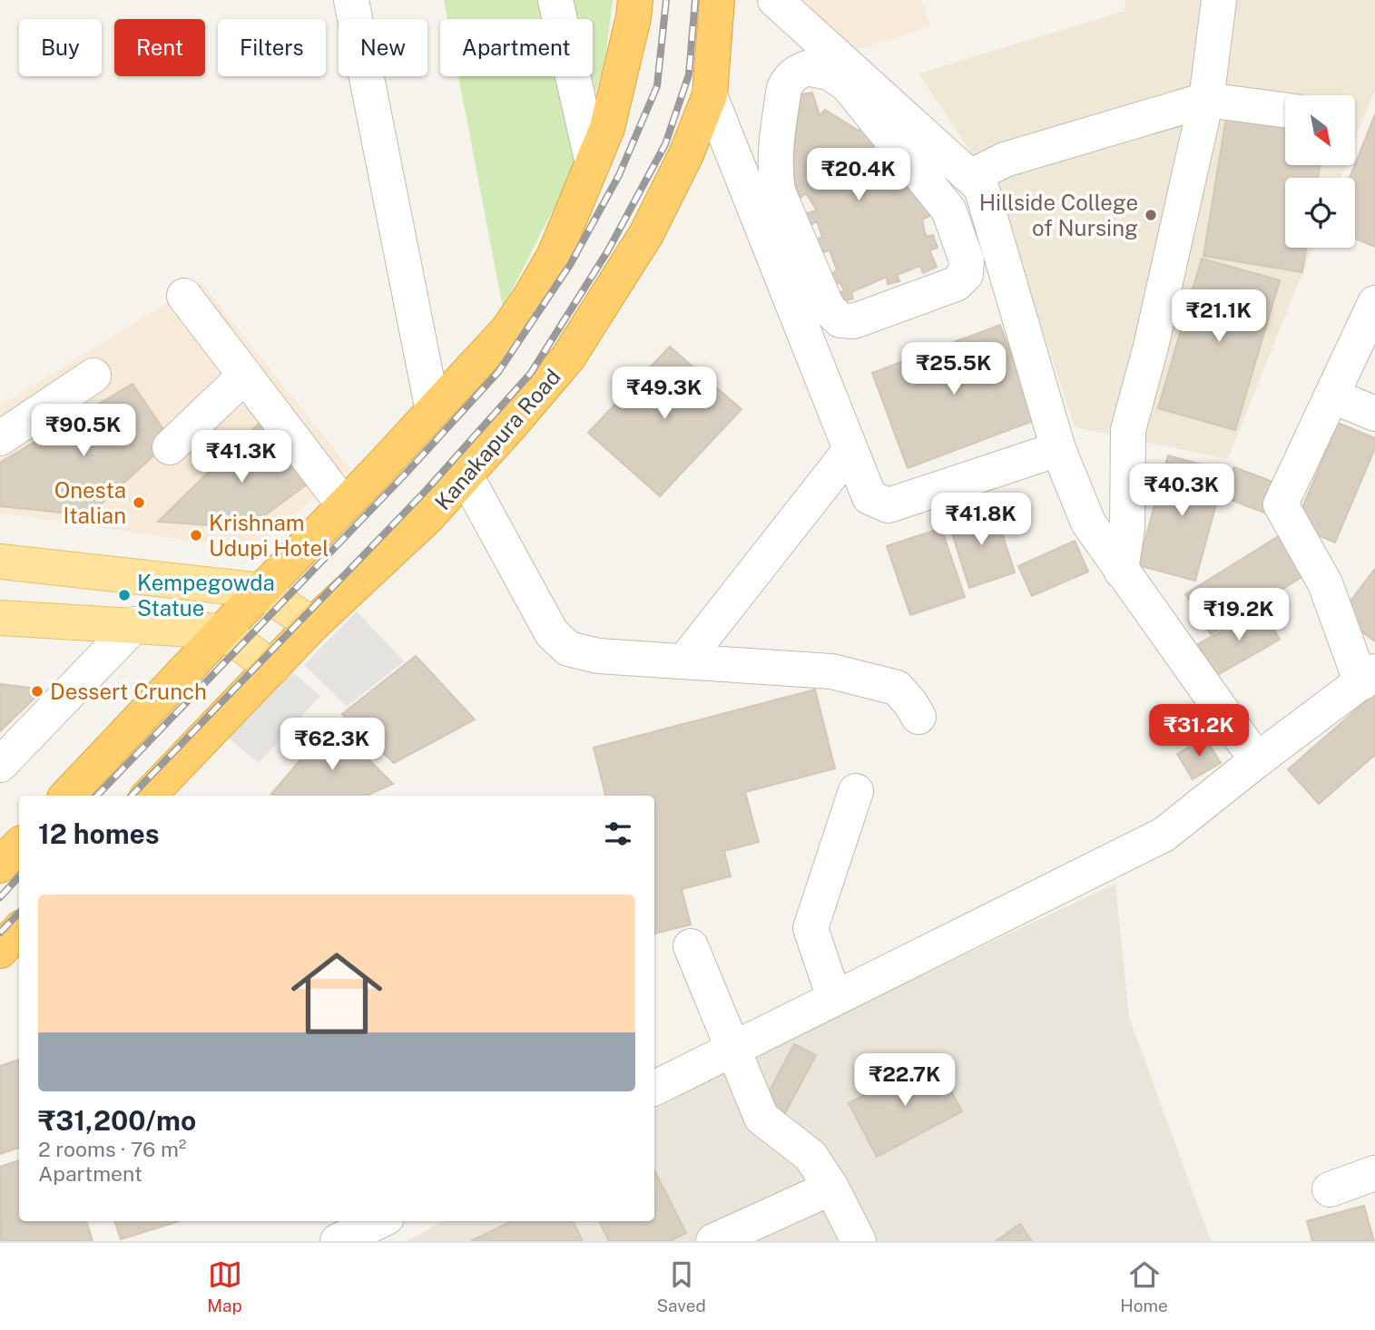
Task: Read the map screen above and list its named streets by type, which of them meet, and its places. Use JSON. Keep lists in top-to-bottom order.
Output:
{
  "streets": {
    "highway": ["Kanakapura Road"]
  },
  "places": [
    "Hillside College of Nursing",
    "Onesta Italian",
    "Krishnam Udupi Hotel",
    "Kempegowda Statue",
    "Dessert Crunch"
  ],
  "north": "bottom right",
  "page": {
    "chip": [
      "Buy",
      "Rent",
      "Filters",
      "New",
      "Apartment"
    ],
    "price": [
      "₹20.4K",
      "₹21.1K",
      "₹25.5K",
      "₹49.3K",
      "₹90.5K",
      "₹41.3K",
      "₹40.3K",
      "₹41.8K",
      "₹19.2K",
      "₹31.2K",
      "₹62.3K",
      "₹22.7K"
    ],
    "heading": "12 homes",
    "list": [
      {
        "name": "₹31,200/mo",
        "note": "2 rooms · 76 m² · Apartment"
      }
    ],
    "tabs": ["Map", "Saved", "Home"]
  }
}
